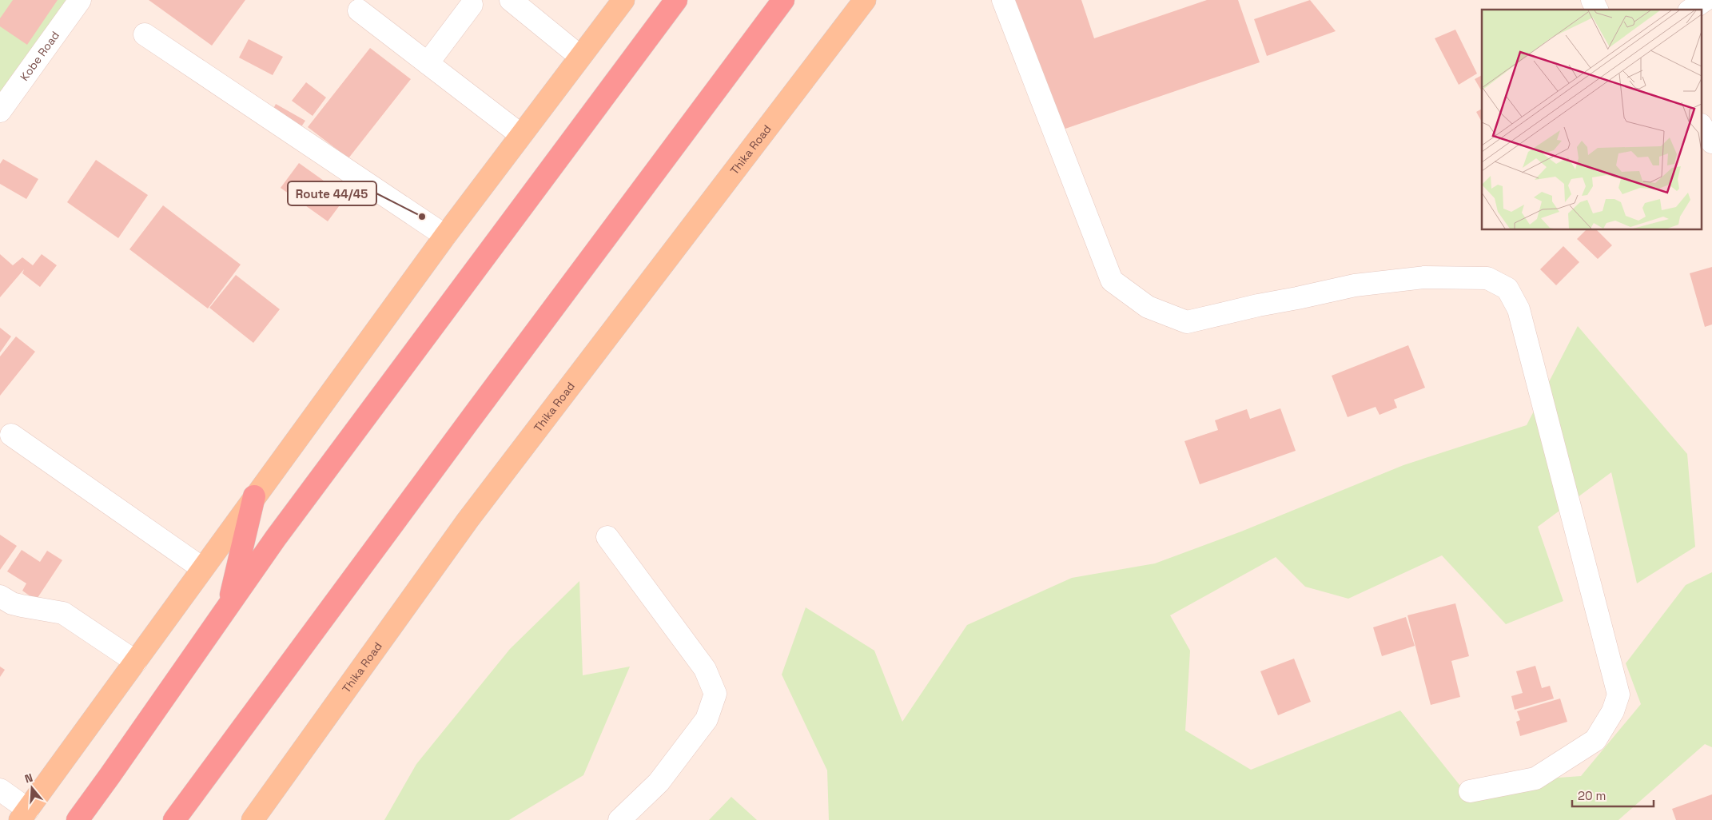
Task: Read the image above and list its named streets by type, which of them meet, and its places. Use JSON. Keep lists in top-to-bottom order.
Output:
{
  "streets": {
    "main road": ["Thika Road"],
    "street": ["Kobe Road"]
  },
  "places": ["Route 44/45"],
  "scale_bar": "20 m",
  "north": "top"
}
